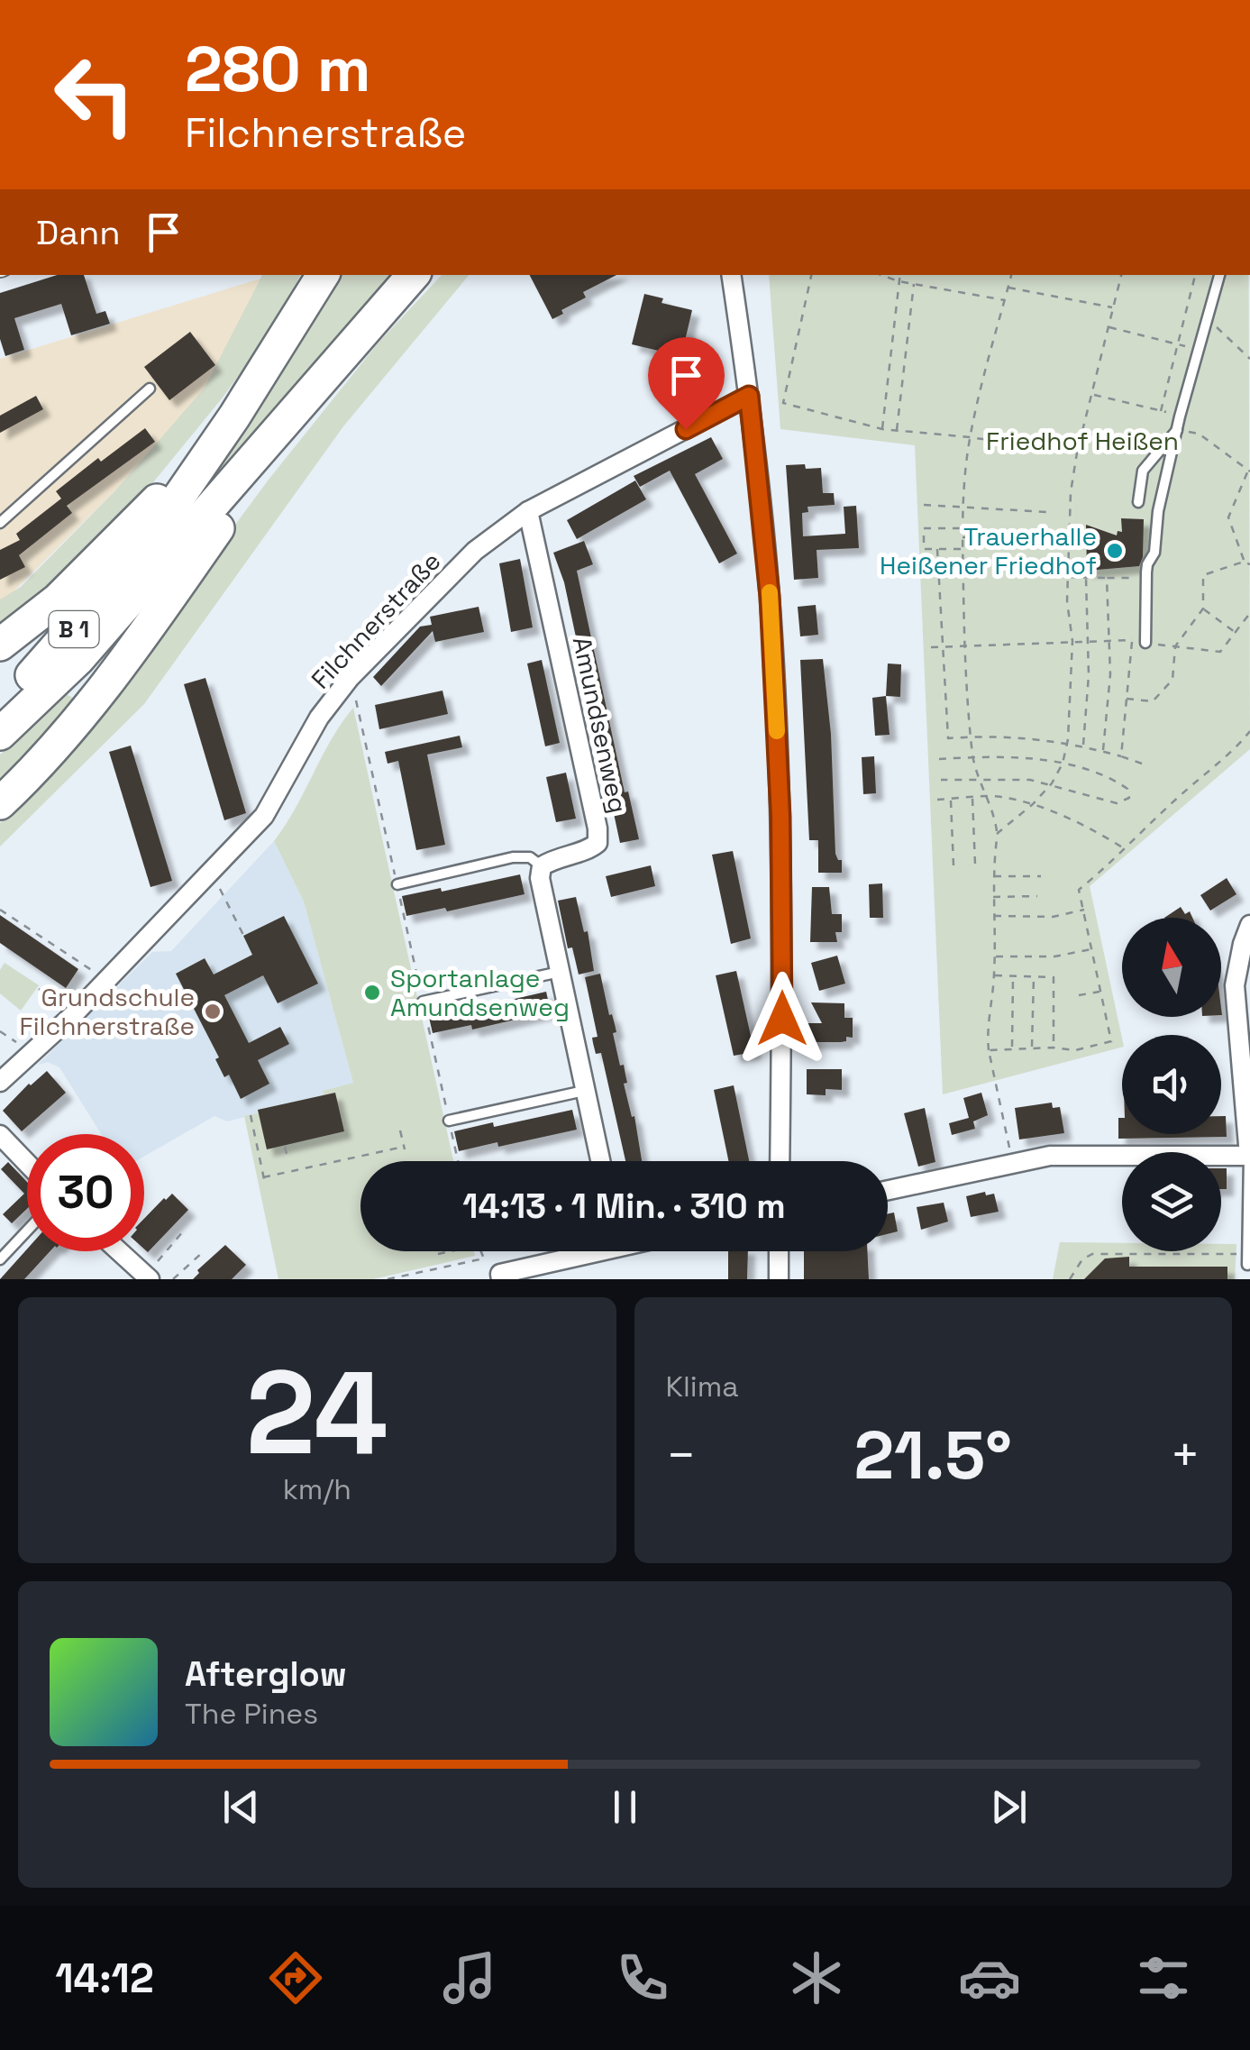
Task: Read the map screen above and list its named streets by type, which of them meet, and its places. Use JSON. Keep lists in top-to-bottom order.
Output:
{
  "streets": {
    "highway": ["B 1"],
    "street": ["Filchnerstraße", "Amundsenweg"]
  },
  "crossings": [
    ["Filchnerstraße", "Amundsenweg"]
  ],
  "parks": ["Friedhof Heißen"],
  "places": ["Trauerhalle Heißener Friedhof", "Sportanlage Amundsenweg", "Grundschule Filchnerstraße"],
  "north": "top",
  "page": {
    "turn": ["280 m", "Filchnerstraße"],
    "then": "Dann",
    "limit": "30",
    "trip": "14:13 · 1 Min. · 310 m",
    "tile": [
      ["24", "km/h"],
      "Klima"
    ],
    "heat": ["−", "21.5°", "+"],
    "song": ["Afterglow", "The Pines"],
    "tabs": "14:12"
  }
}
